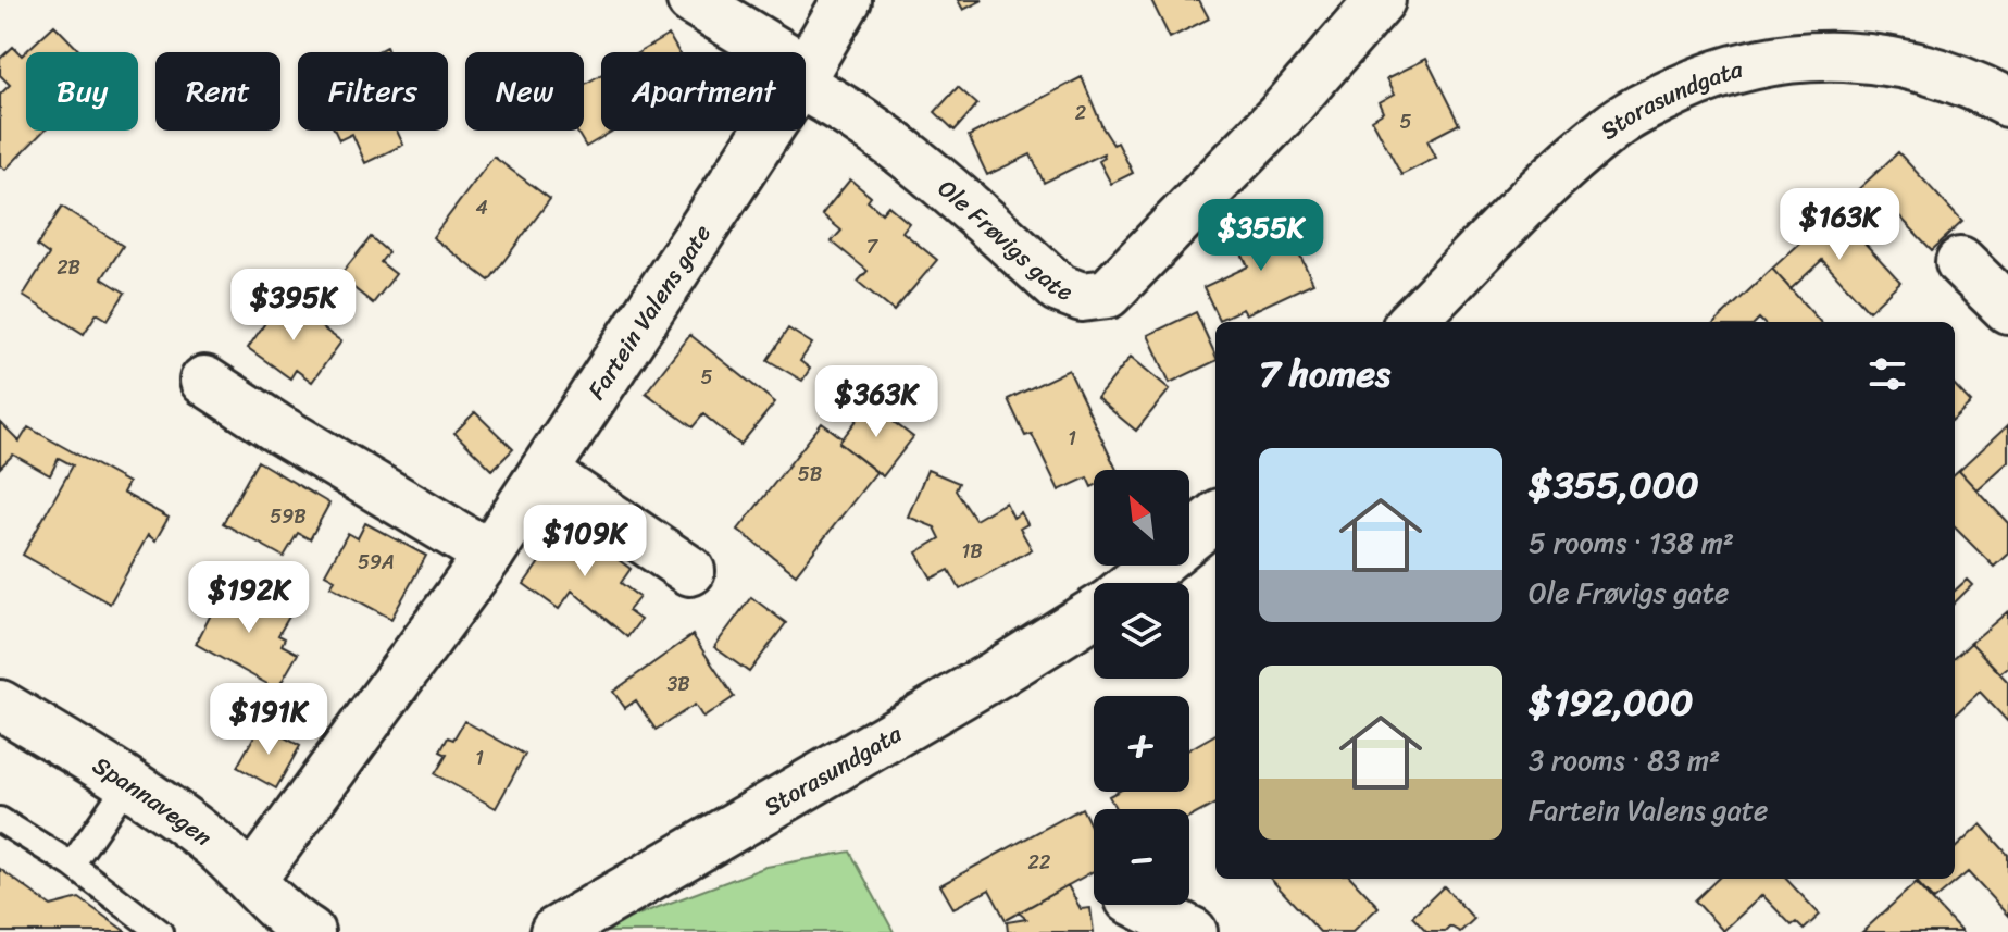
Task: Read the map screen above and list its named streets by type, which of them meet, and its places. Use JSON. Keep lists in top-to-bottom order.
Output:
{
  "streets": {
    "street": [
      "Storasundgata",
      "Ole Frøvigs gate",
      "Fartein Valens gate",
      "Spannavegen"
    ]
  },
  "crossings": [
    ["Fartein Valens gate", "Spannavegen"]
  ],
  "house_numbers": [
    "2",
    "5",
    "4",
    "7",
    "2B",
    "5",
    "1",
    "5B",
    "59B",
    "1B",
    "59A",
    "3B",
    "1",
    "22"
  ],
  "north": "top left",
  "page": {
    "chip": [
      "Buy",
      "Rent",
      "Filters",
      "New",
      "Apartment"
    ],
    "price": [
      "$163K",
      "$355K",
      "$395K",
      "$363K",
      "$109K",
      "$192K",
      "$191K"
    ],
    "heading": "7 homes",
    "list": [
      {
        "name": "$355,000",
        "note": "5 rooms · 138 m² · Ole Frøvigs gate"
      },
      {
        "name": "$192,000",
        "note": "3 rooms · 83 m² · Fartein Valens gate"
      }
    ],
    "map_buttons": ["+", "−"]
  }
}
